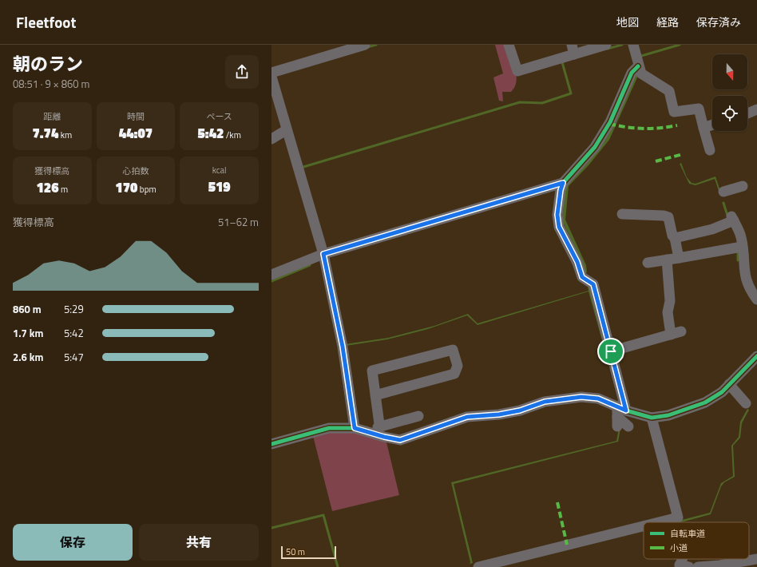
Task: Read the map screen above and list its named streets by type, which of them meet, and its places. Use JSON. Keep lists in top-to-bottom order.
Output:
{
  "legend": ["自転車道", "小道"],
  "scale_bar": "50 m",
  "north": "bottom",
  "page": {
    "header": "Fleetfoot",
    "nav": ["地図", "経路", "保存済み"],
    "heading": ["朝のラン", "08:51 · 9 × 860 m"],
    "stats": [
      ["距離", "7.74 km"],
      ["時間", "44:07"],
      ["ペース", "5:42 /km"],
      ["獲得標高", "126 m"],
      ["心拍数", "170 bpm"],
      ["kcal", "519"]
    ],
    "chart": ["獲得標高", "51–62 m"],
    "list": [
      {
        "name": "860 m",
        "note": "5:29"
      },
      {
        "name": "1.7 km",
        "note": "5:42"
      },
      {
        "name": "2.6 km",
        "note": "5:47"
      }
    ],
    "buttons": ["保存", "共有"],
    "scale": "50 m"
  }
}
